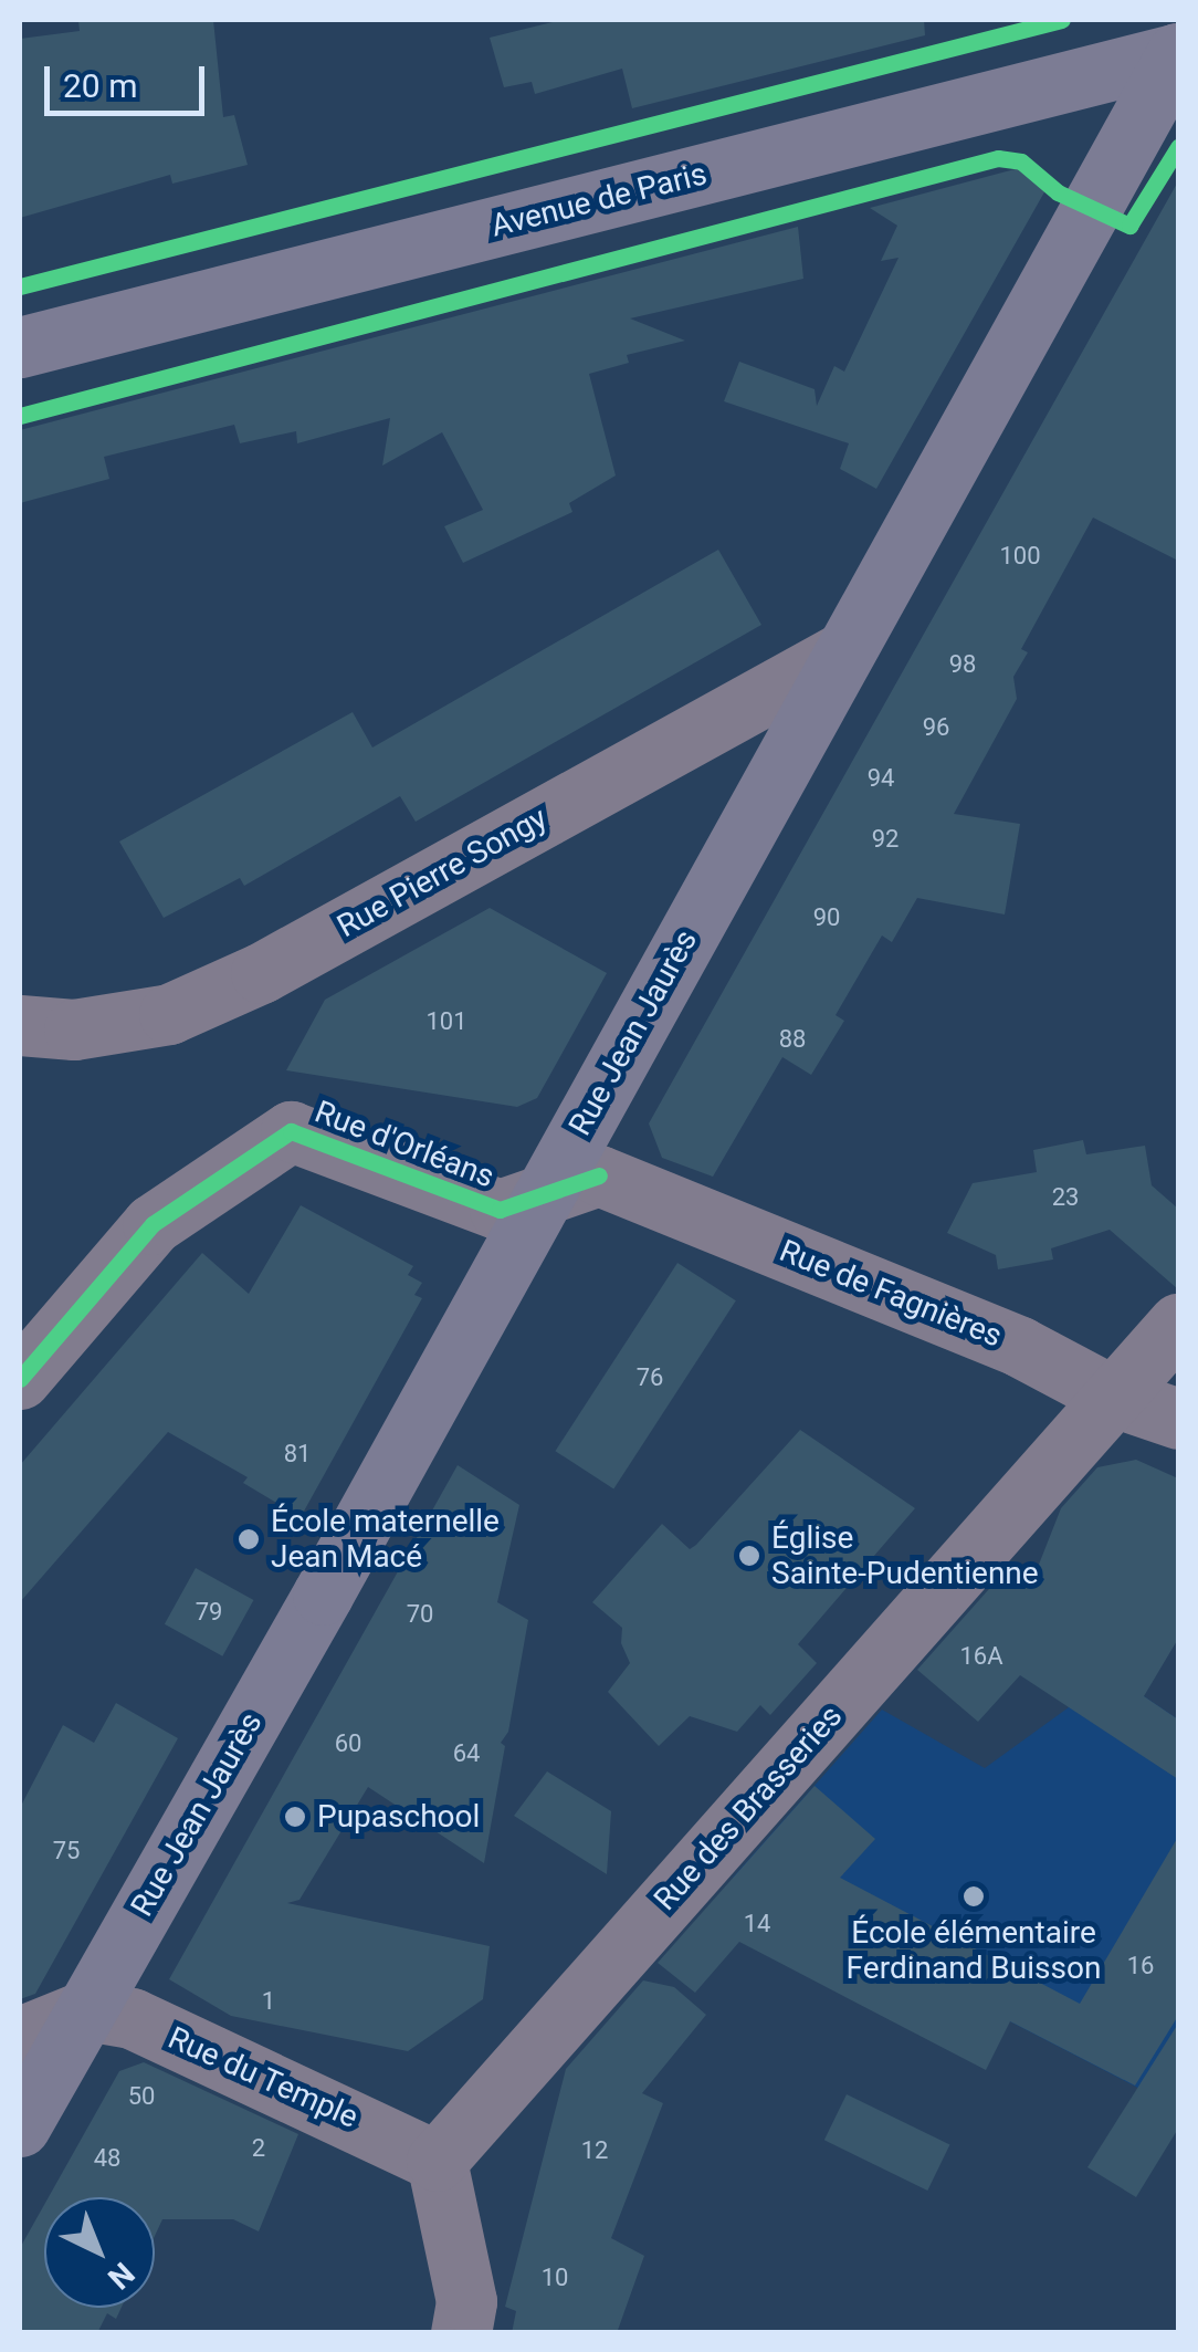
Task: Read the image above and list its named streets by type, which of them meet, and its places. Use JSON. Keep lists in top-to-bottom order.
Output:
{
  "streets": {
    "main road": ["Avenue de Paris", "Rue Jean Jaurès"],
    "street": [
      "Rue Pierre Songy",
      "Rue d'Orléans",
      "Rue de Fagnières",
      "Rue des Brasseries",
      "Rue du Temple"
    ]
  },
  "crossings": [
    ["Avenue de Paris", "Rue Jean Jaurès"],
    ["Rue Pierre Songy", "Rue Jean Jaurès"],
    ["Rue Jean Jaurès", "Rue d'Orléans"],
    ["Rue Jean Jaurès", "Rue du Temple"],
    ["Rue d'Orléans", "Rue de Fagnières"],
    ["Rue de Fagnières", "Rue des Brasseries"],
    ["Rue des Brasseries", "Rue du Temple"]
  ],
  "places": [
    "École maternelle Jean Macé",
    "Église Sainte-Pudentienne",
    "Pupaschool",
    "École élémentaire Ferdinand Buisson"
  ],
  "house_numbers": [
    "100",
    "98",
    "96",
    "94",
    "92",
    "90",
    "101",
    "88",
    "23",
    "76",
    "81",
    "79",
    "70",
    "16A",
    "60",
    "64",
    "75",
    "14",
    "16",
    "1",
    "50",
    "2",
    "12",
    "48",
    "10"
  ],
  "scale_bar": "20 m",
  "north": "bottom right"
}
